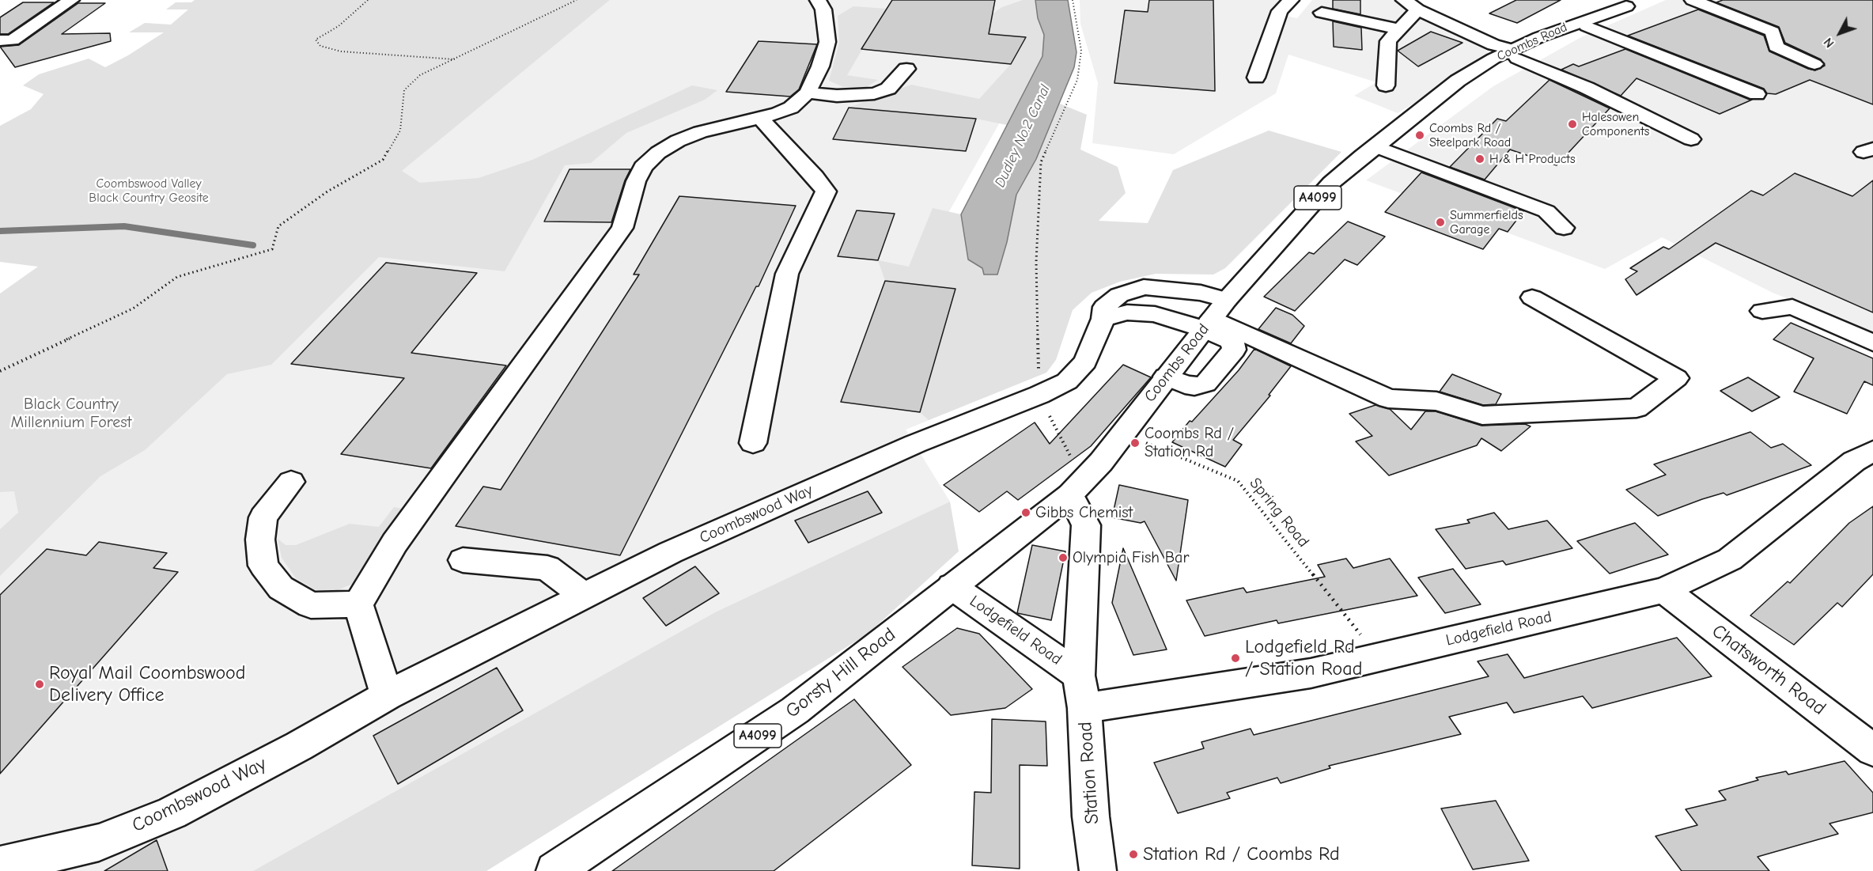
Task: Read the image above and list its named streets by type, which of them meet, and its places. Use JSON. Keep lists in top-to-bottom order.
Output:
{
  "streets": {
    "street": [
      "Coombs Road",
      "A4099",
      "Coombswood Way",
      "Lodgefield Road",
      "Chatsworth Road",
      "Gorsty Hill Road",
      "Station Road"
    ],
    "path": ["Spring Road"]
  },
  "crossings": [
    ["Coombs Road", "Spring Road"],
    ["Coombs Road", "Coombswood Way"],
    ["Coombs Road", "Gorsty Hill Road"],
    ["Spring Road", "Lodgefield Road"],
    ["Lodgefield Road", "Chatsworth Road"],
    ["Lodgefield Road", "Gorsty Hill Road"],
    ["Lodgefield Road", "Station Road"]
  ],
  "water": ["Dudley No.2 Canal"],
  "parks": ["Coombswood Valley Black Country Geosite", "Black Country Millennium Forest"],
  "places": [
    "Halesowen Components",
    "Coombs Rd / Steelpark Road",
    "H & H Products",
    "Summerfields Garage",
    "Coombs Rd / Station Rd",
    "Gibbs Chemist",
    "Olympia Fish Bar",
    "Lodgefield Rd / Station Road",
    "Royal Mail Coombswood Delivery Office",
    "Station Rd / Coombs Rd"
  ],
  "north": "bottom left"
}
